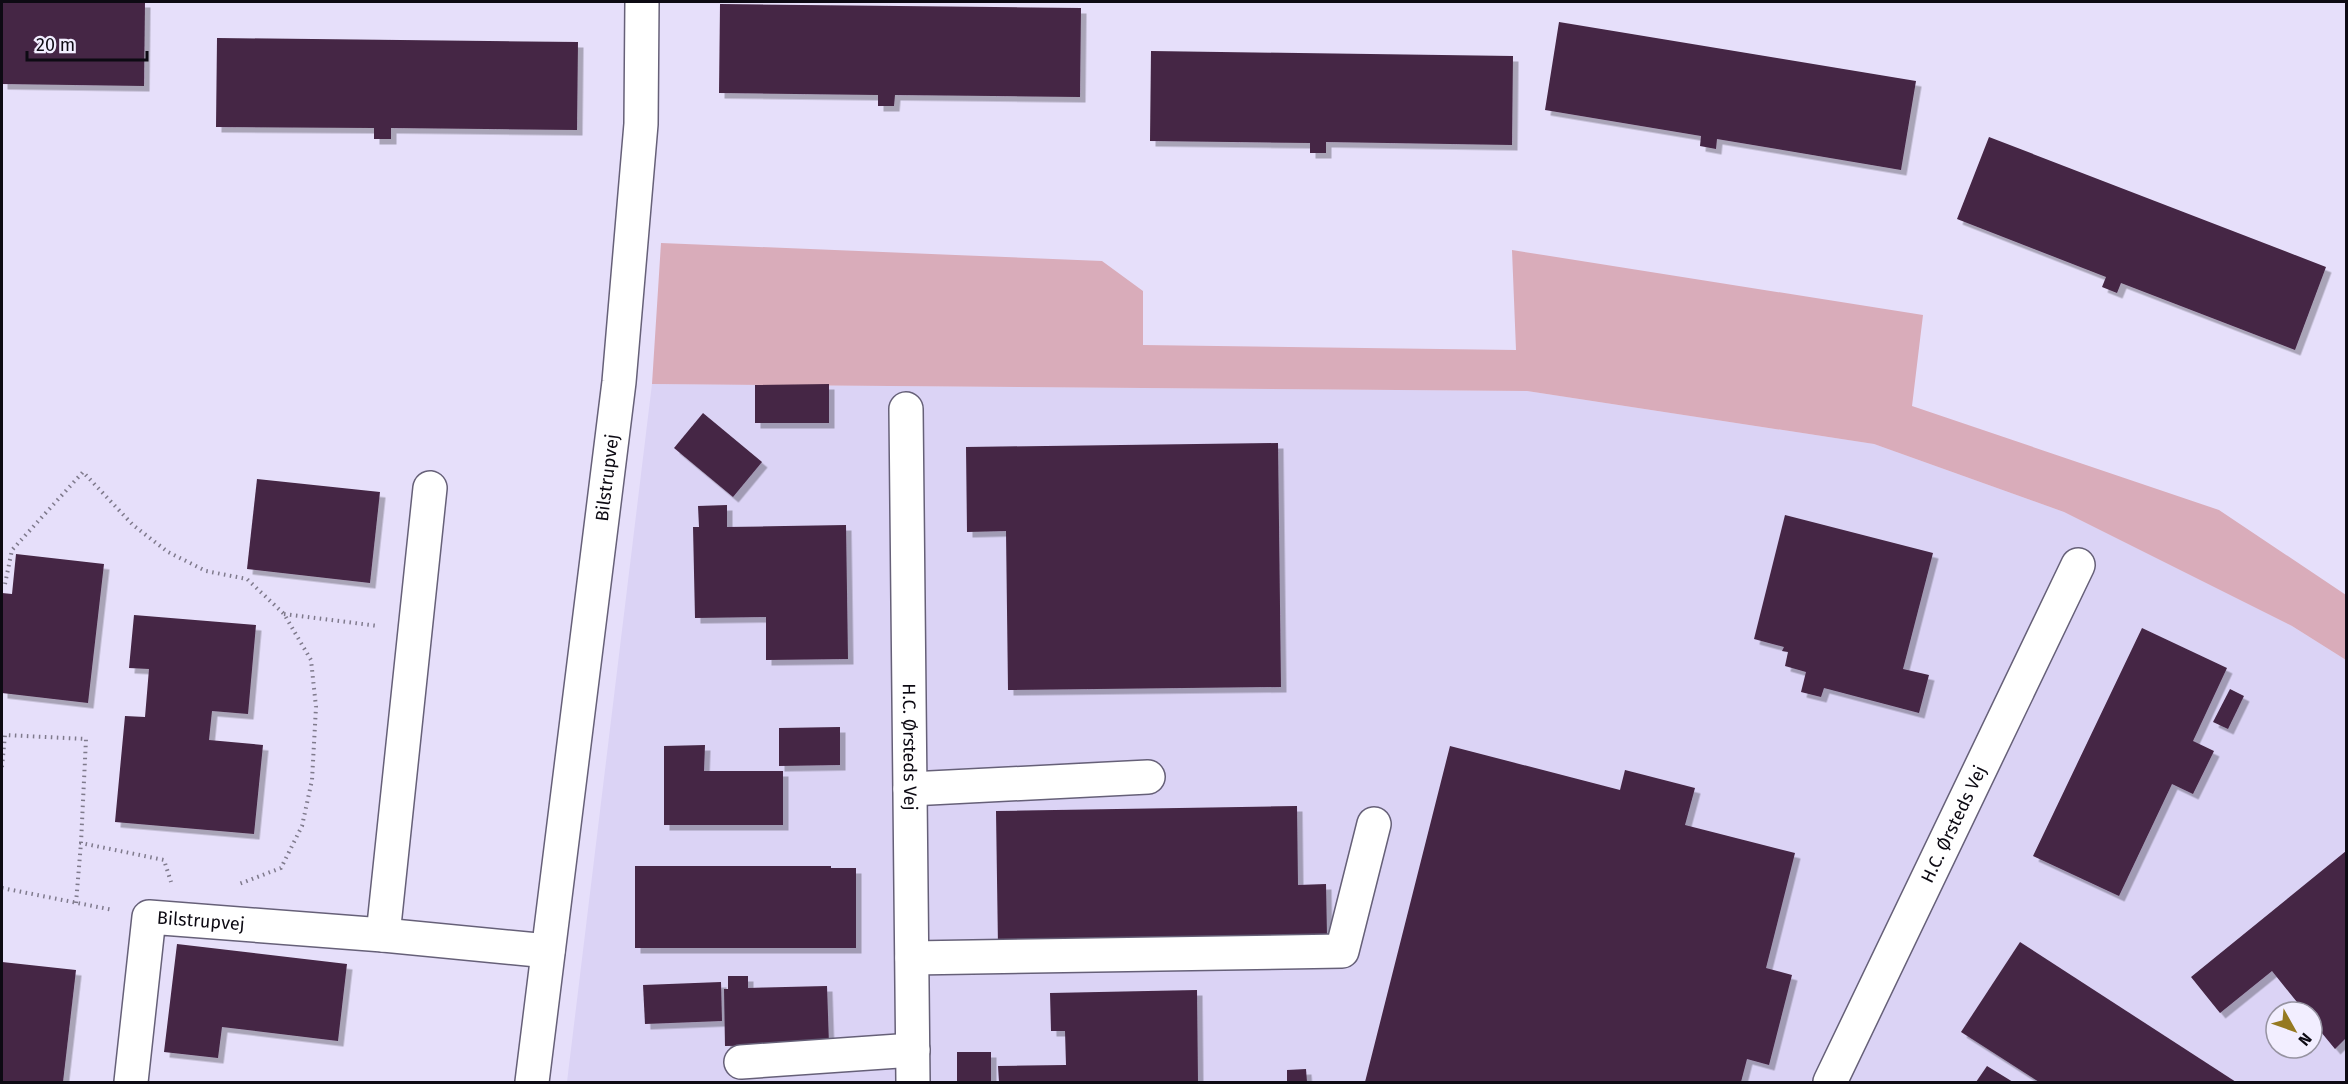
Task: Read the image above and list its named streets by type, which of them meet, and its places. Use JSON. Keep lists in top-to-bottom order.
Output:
{
  "streets": {
    "street": ["Bilstrupvej", "H.C. Ørsteds Vej"]
  },
  "scale_bar": "20 m",
  "north": "bottom right"
}
